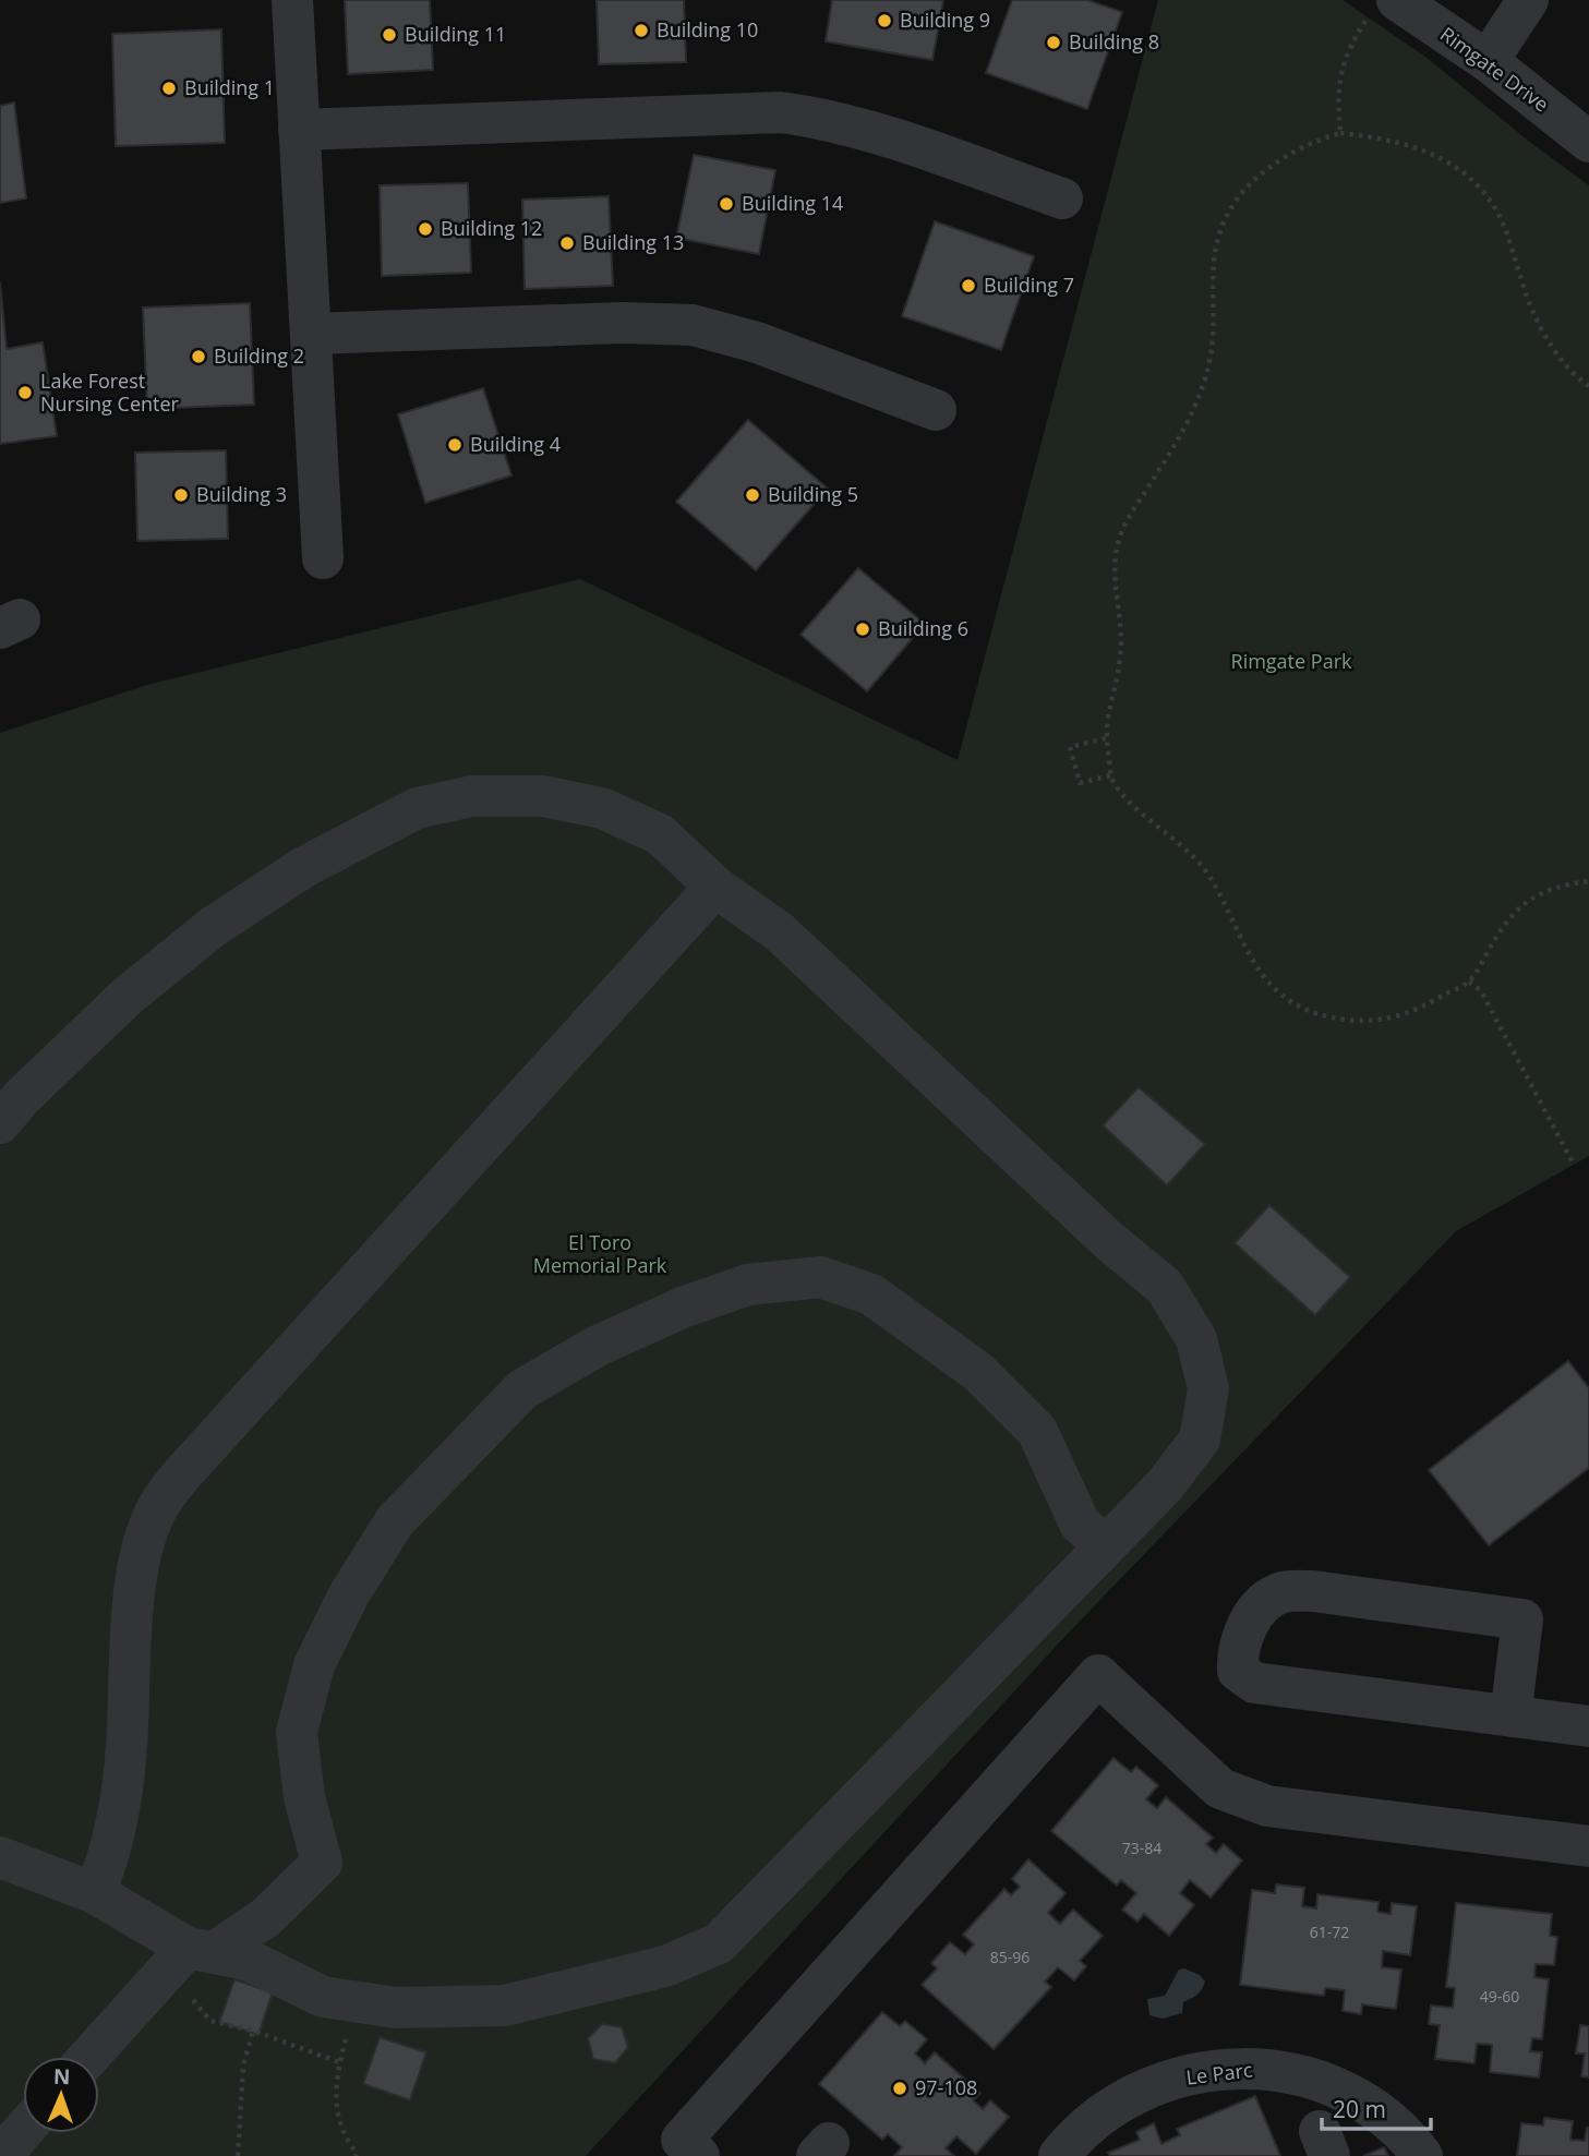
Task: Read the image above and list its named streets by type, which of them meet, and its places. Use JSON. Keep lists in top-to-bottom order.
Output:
{
  "streets": {
    "street": ["Rimgate Drive", "Le Parc"]
  },
  "parks": ["Rimgate Park", "El Toro Memorial Park"],
  "places": [
    "Building 9",
    "Building 10",
    "Building 11",
    "Building 8",
    "Building 1",
    "Building 14",
    "Building 12",
    "Building 13",
    "Building 7",
    "Building 2",
    "Lake Forest Nursing Center",
    "Building 4",
    "Building 3",
    "Building 5",
    "Building 6",
    "97-108"
  ],
  "house_numbers": [
    "73-84",
    "61-72",
    "85-96",
    "49-60"
  ],
  "scale_bar": "20 m",
  "north": "top"
}
